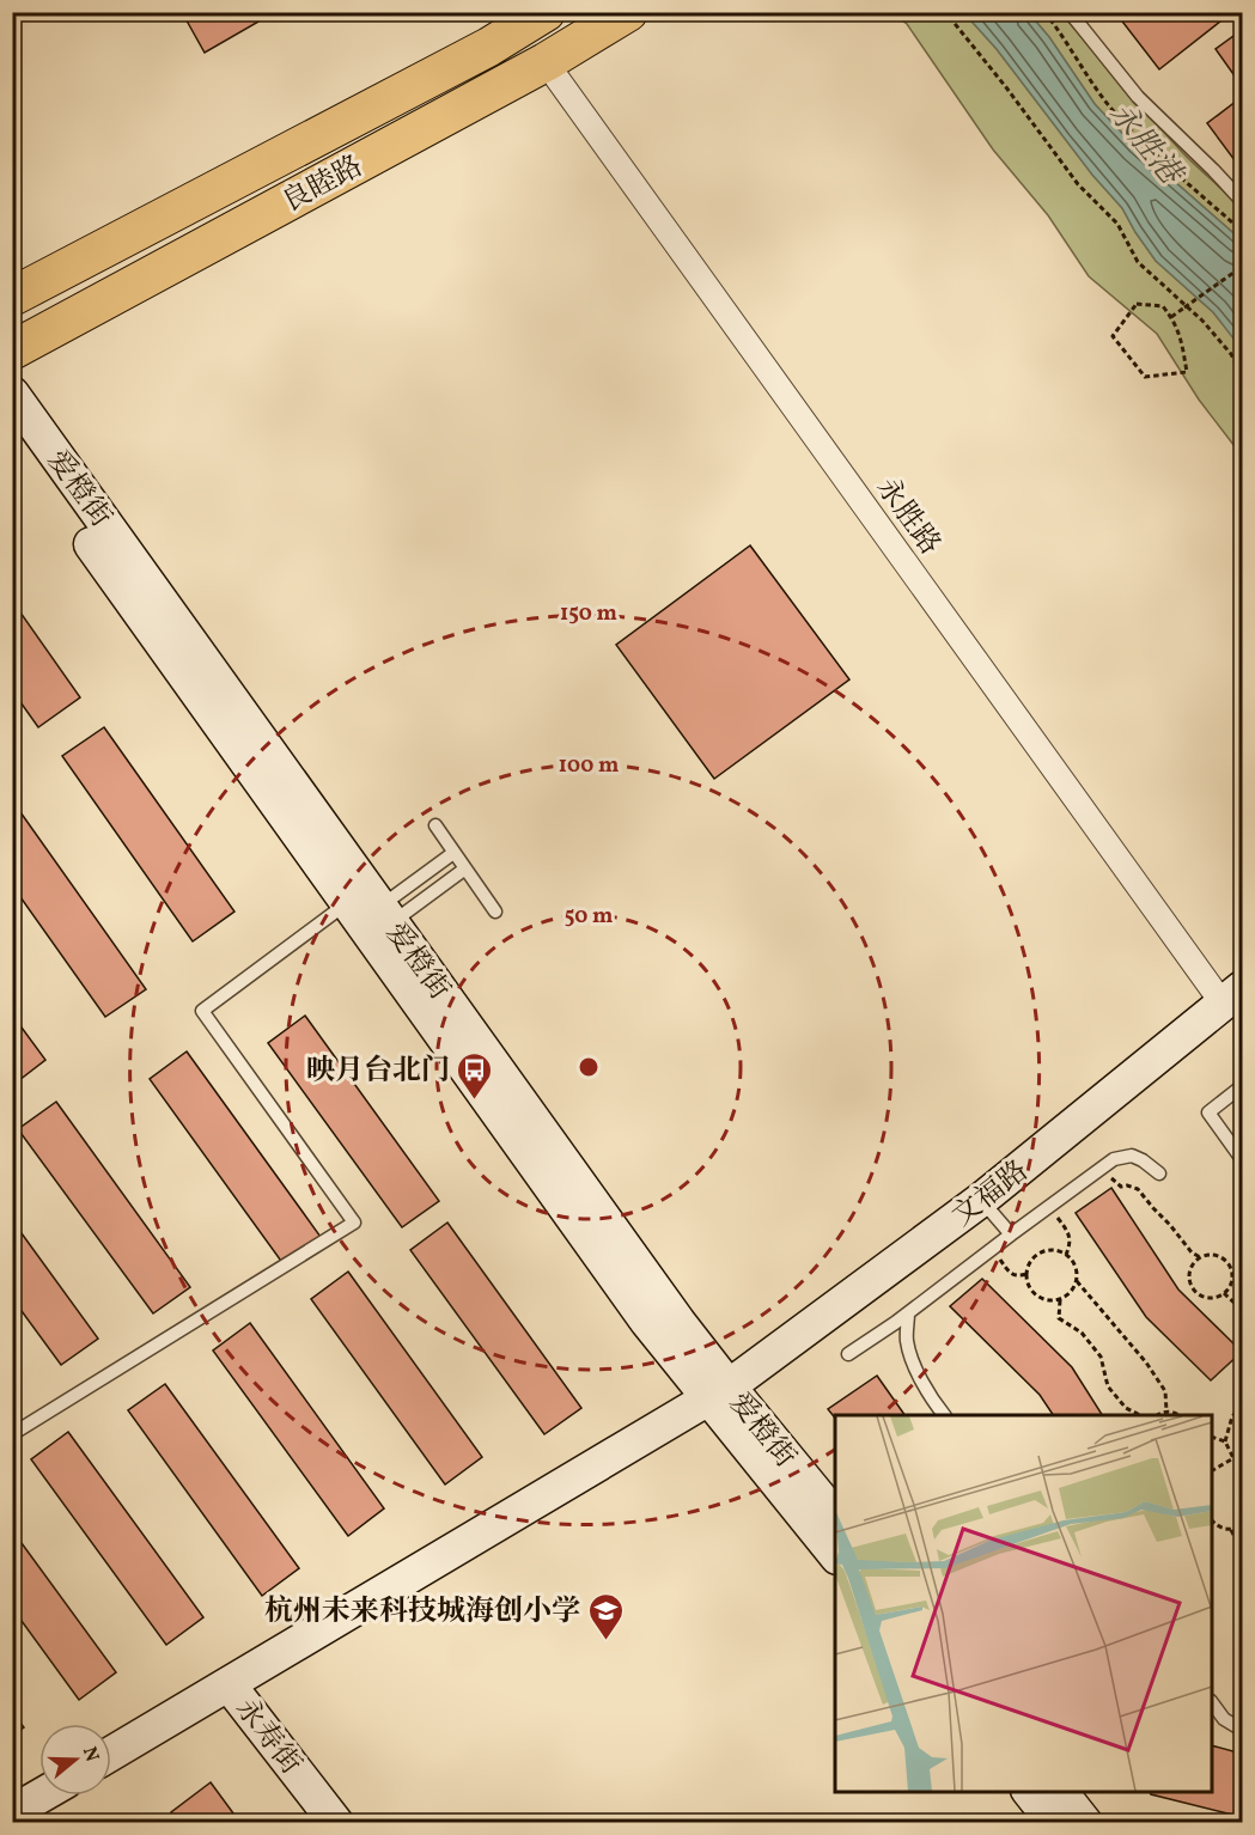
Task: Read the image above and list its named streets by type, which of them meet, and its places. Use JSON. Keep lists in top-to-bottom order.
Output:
{
  "streets": {
    "main road": ["良睦路"],
    "street": [
      "爱橙街",
      "永胜路",
      "文福路",
      "永寿街"
    ]
  },
  "crossings": [
    ["良睦路", "永胜路"],
    ["爱橙街", "文福路"],
    ["永胜路", "文福路"],
    ["文福路", "永寿街"]
  ],
  "water": ["永胜港"],
  "places": {
    "bus stop": ["映月台北门"],
    "school or university": ["杭州未来科技城海创小学"]
  },
  "north": "right",
  "rings": ["150 m", "100 m", "50 m"]
}
